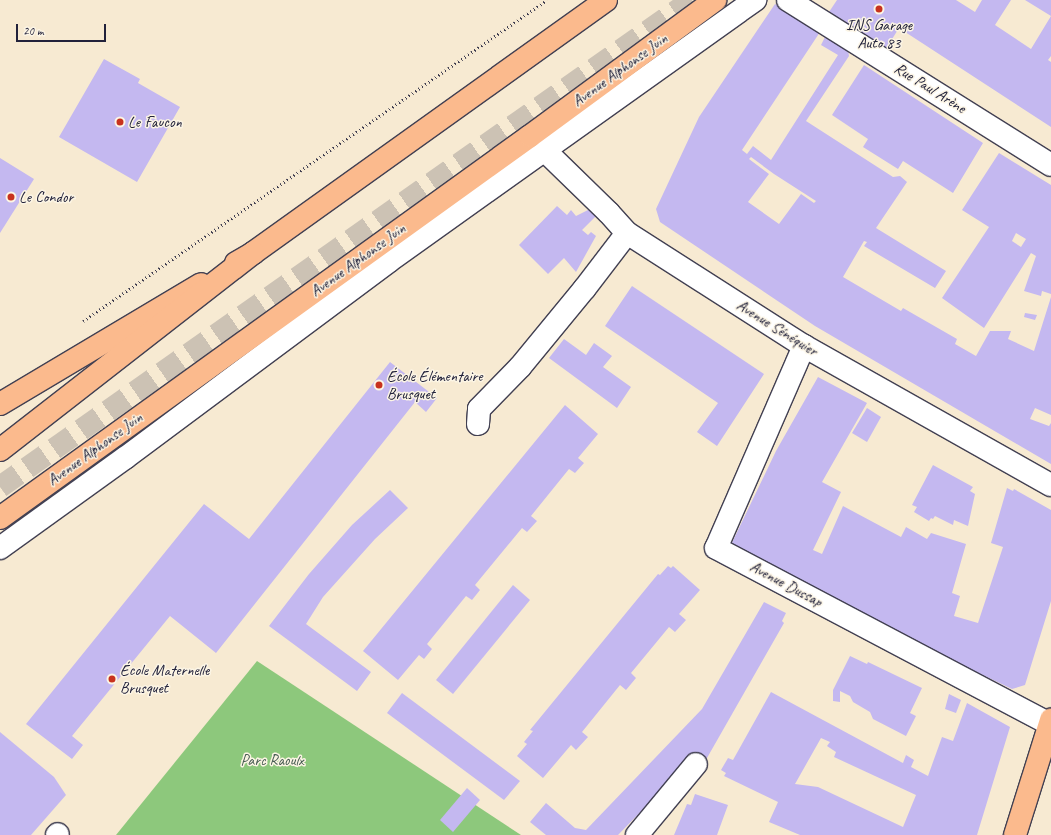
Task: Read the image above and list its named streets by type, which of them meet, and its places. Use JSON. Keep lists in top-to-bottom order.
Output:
{
  "streets": {
    "main road": ["Avenue Alphonse Juin"],
    "street": ["Rue Paul Arène", "Avenue Sénéquier", "Avenue Dussap"]
  },
  "crossings": [
    ["Avenue Alphonse Juin", "Avenue Sénéquier"],
    ["Avenue Sénéquier", "Avenue Dussap"]
  ],
  "parks": ["Parc Raoulx"],
  "places": [
    "INS Garage Auto 83",
    "Le Faucon",
    "Le Condor",
    "École Élémentaire Brusquet",
    "École Maternelle Brusquet"
  ],
  "scale_bar": "20 m"
}
